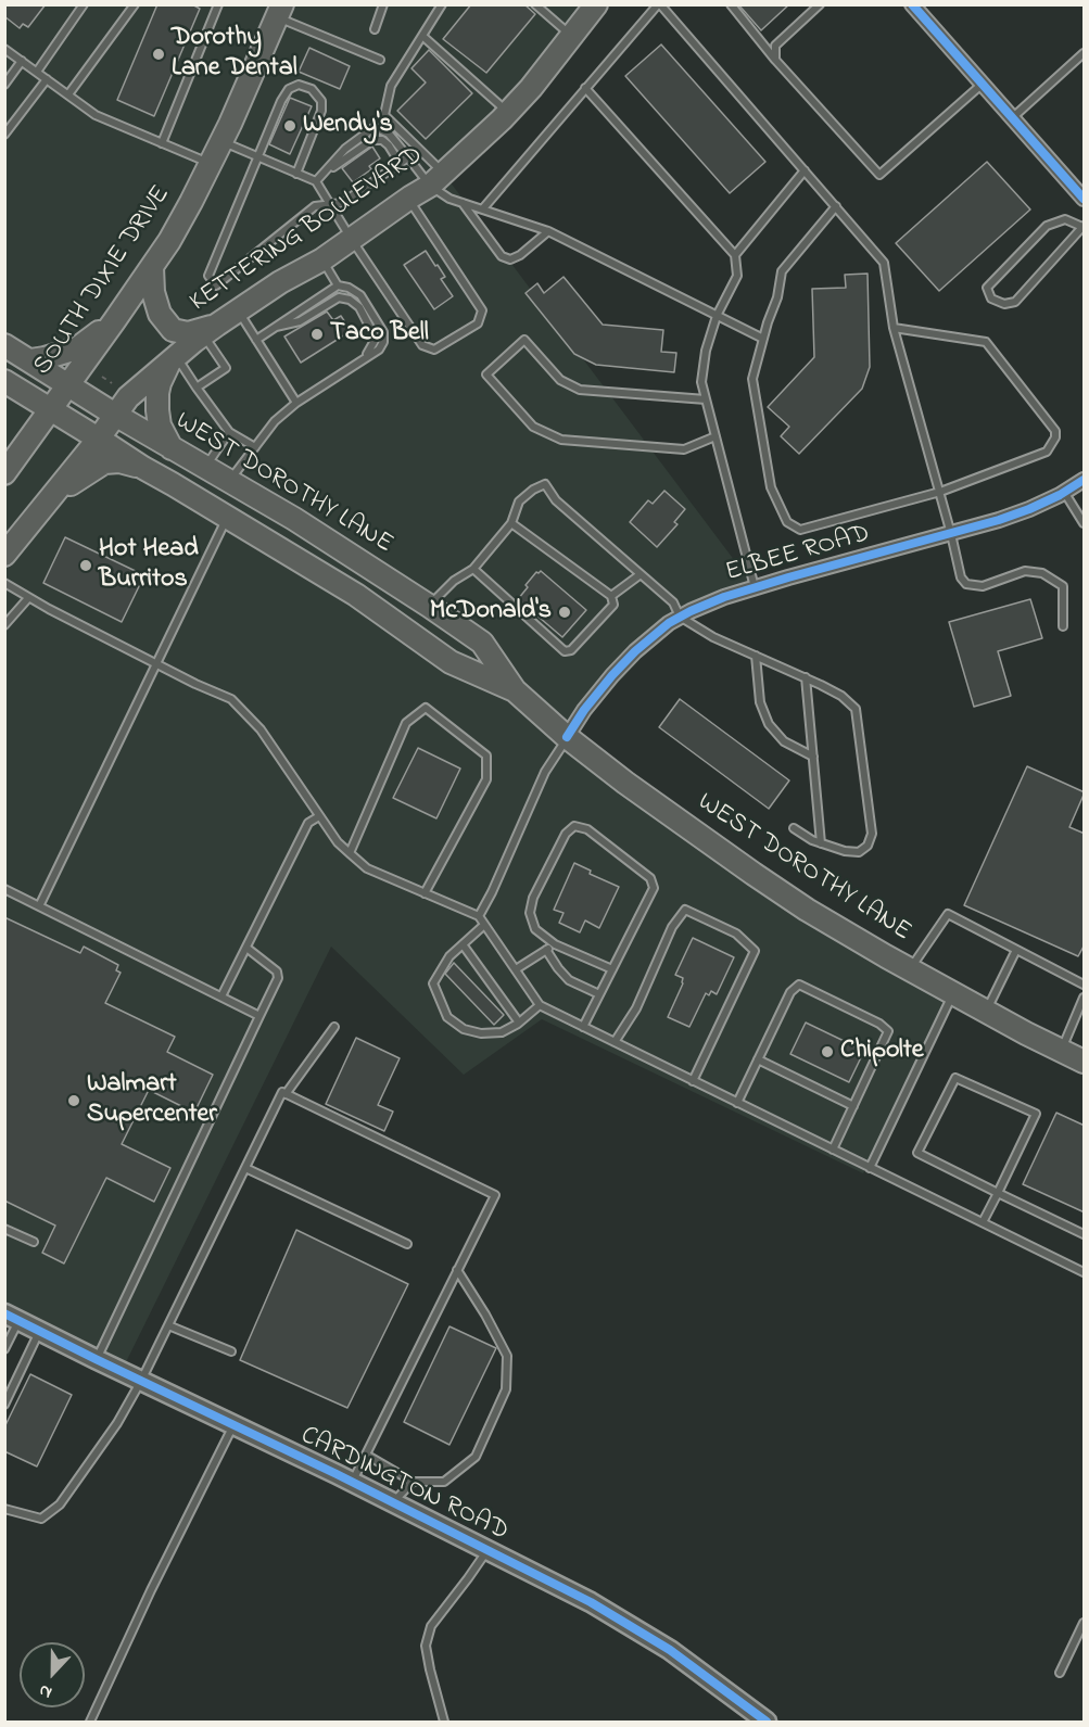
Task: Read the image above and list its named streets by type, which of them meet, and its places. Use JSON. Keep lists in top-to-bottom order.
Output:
{
  "streets": {
    "main road": ["KETTERING BOULEVARD", "SOUTH DIXIE DRIVE", "WEST DOROTHY LANE"],
    "street": ["ELBEE ROAD", "CARDINGTON ROAD"]
  },
  "crossings": [
    ["KETTERING BOULEVARD", "WEST DOROTHY LANE"],
    ["SOUTH DIXIE DRIVE", "WEST DOROTHY LANE"],
    ["WEST DOROTHY LANE", "ELBEE ROAD"]
  ],
  "places": [
    "Dorothy Lane Dental",
    "Wendy's",
    "Taco Bell",
    "Hot Head Burritos",
    "McDonald's",
    "Chipolte",
    "Walmart Supercenter"
  ],
  "north": "bottom"
}
